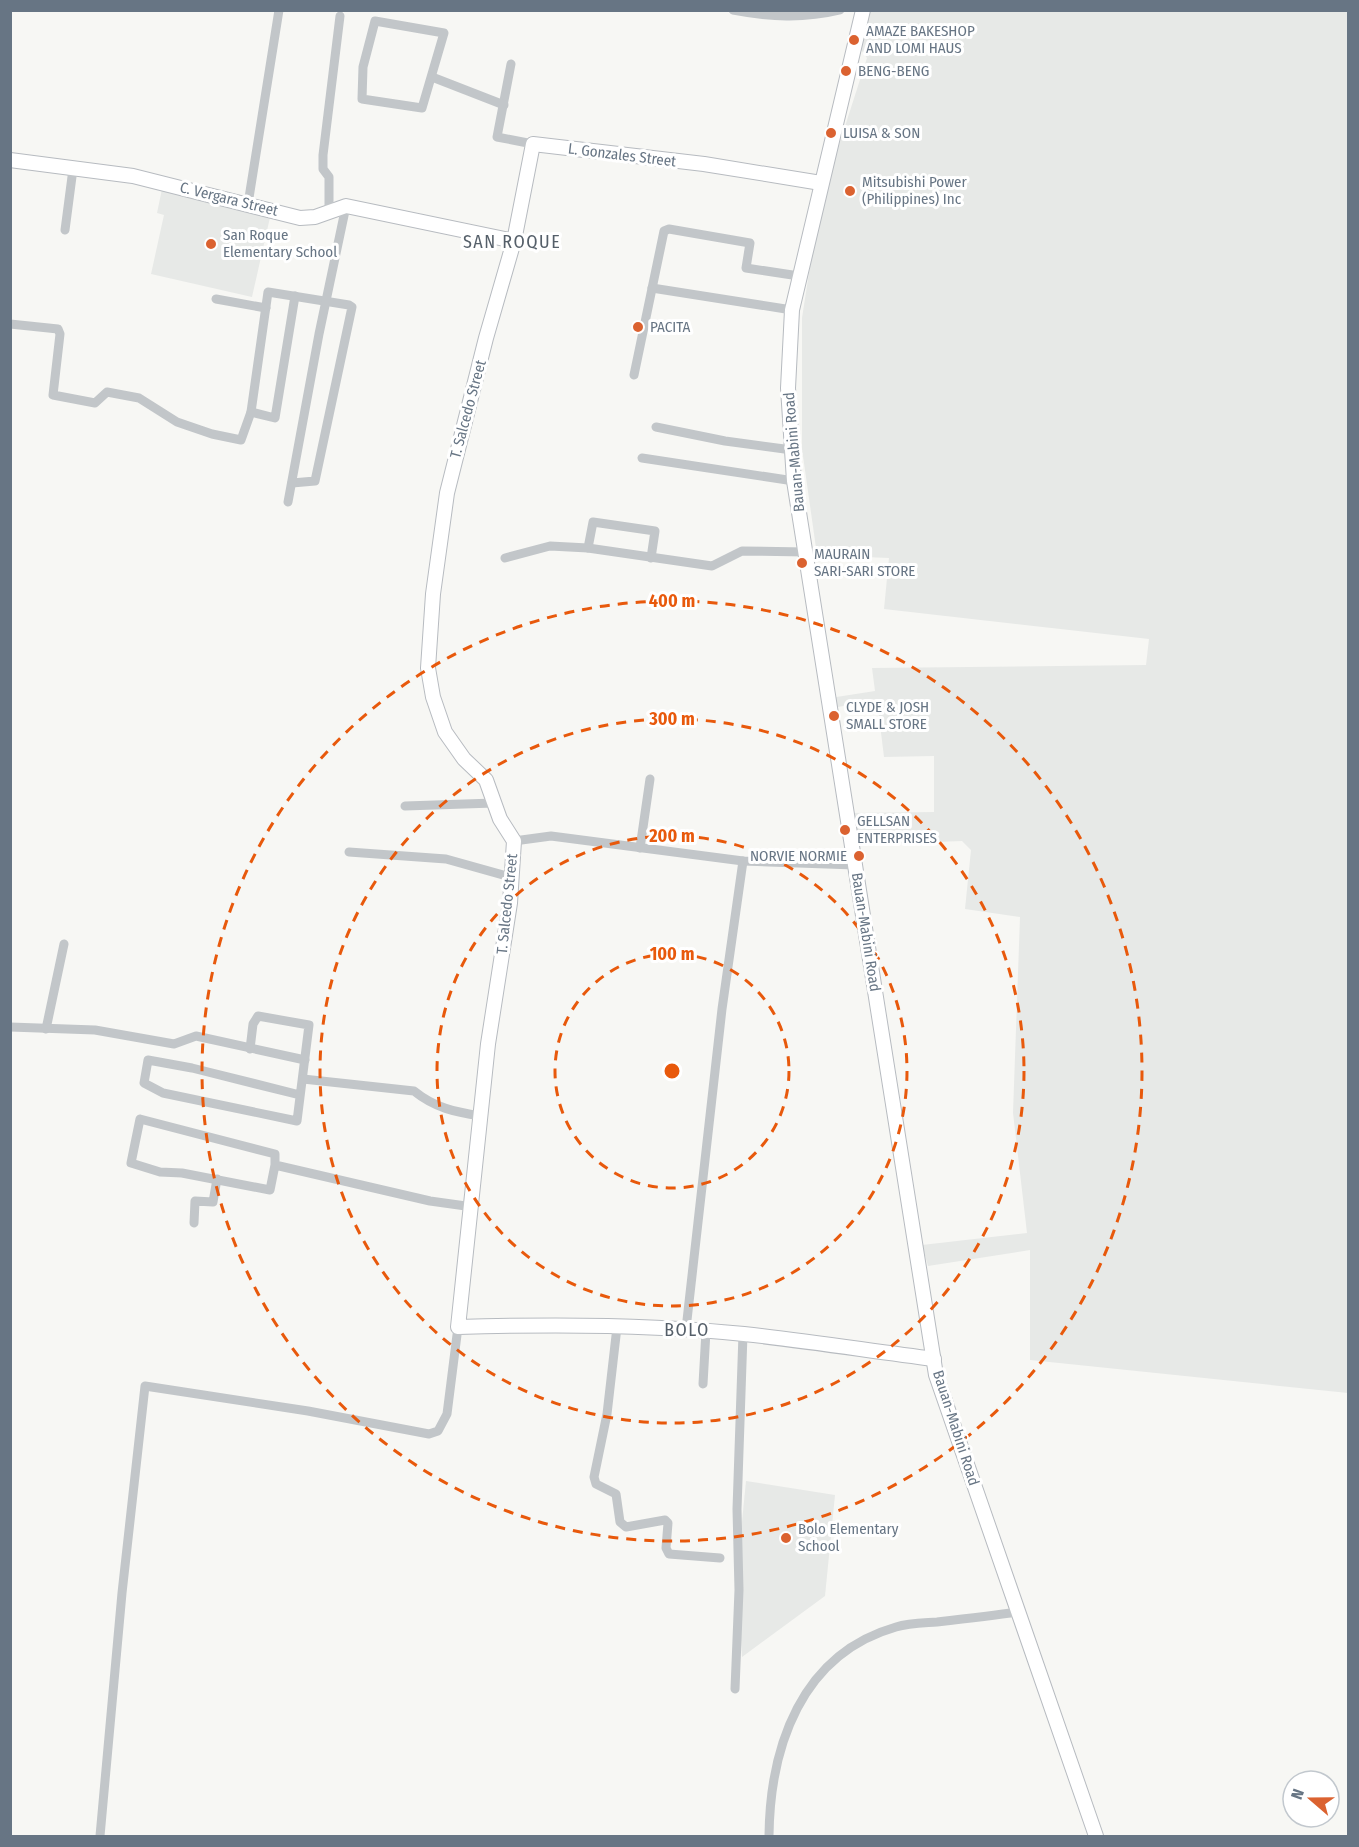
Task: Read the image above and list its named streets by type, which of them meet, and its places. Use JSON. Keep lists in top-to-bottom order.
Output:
{
  "streets": {
    "street": [
      "L. Gonzales Street",
      "C. Vergara Street",
      "T. Salcedo Street",
      "Bauan-Mabini Road"
    ]
  },
  "crossings": [
    ["L. Gonzales Street", "T. Salcedo Street"],
    ["L. Gonzales Street", "Bauan-Mabini Road"],
    ["C. Vergara Street", "T. Salcedo Street"]
  ],
  "districts": ["SAN ROQUE", "BOLO"],
  "places": [
    "AMAZE BAKESHOP AND LOMI HAUS",
    "BENG-BENG",
    "LUISA & SON",
    "Mitsubishi Power (Philippines) Inc",
    "San Roque Elementary School",
    "PACITA",
    "MAURAIN SARI-SARI STORE",
    "CLYDE & JOSH SMALL STORE",
    "GELLSAN ENTERPRISES",
    "NORVIE NORMIE",
    "Bolo Elementary School"
  ],
  "north": "left",
  "rings": [
    "400 m",
    "300 m",
    "200 m",
    "100 m"
  ]
}
